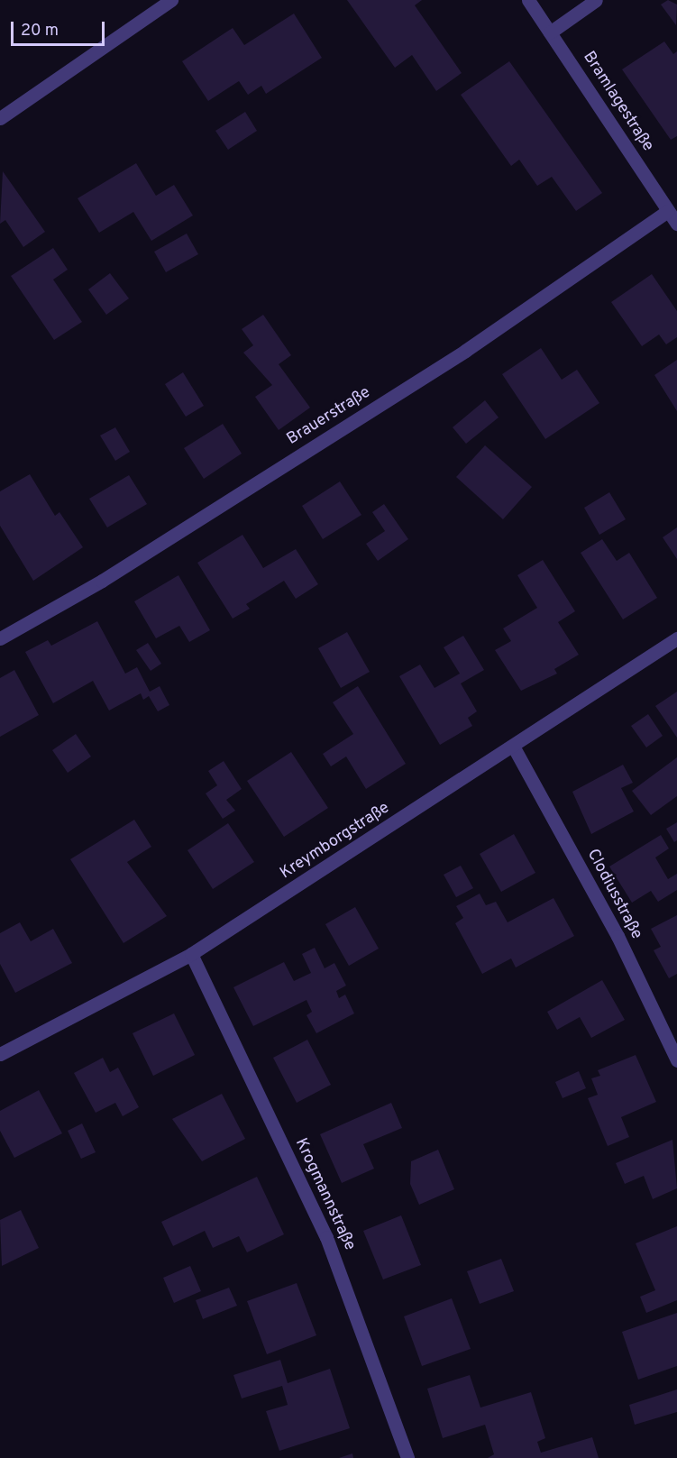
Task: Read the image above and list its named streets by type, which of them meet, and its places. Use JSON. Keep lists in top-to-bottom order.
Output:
{
  "streets": {
    "street": [
      "Bramlagestraße",
      "Brauerstraße",
      "Kreymborgstraße",
      "Clodiusstraße",
      "Krogmannstraße"
    ]
  },
  "crossings": [
    ["Bramlagestraße", "Brauerstraße"],
    ["Kreymborgstraße", "Clodiusstraße"],
    ["Kreymborgstraße", "Krogmannstraße"]
  ],
  "scale_bar": "20 m"
}
